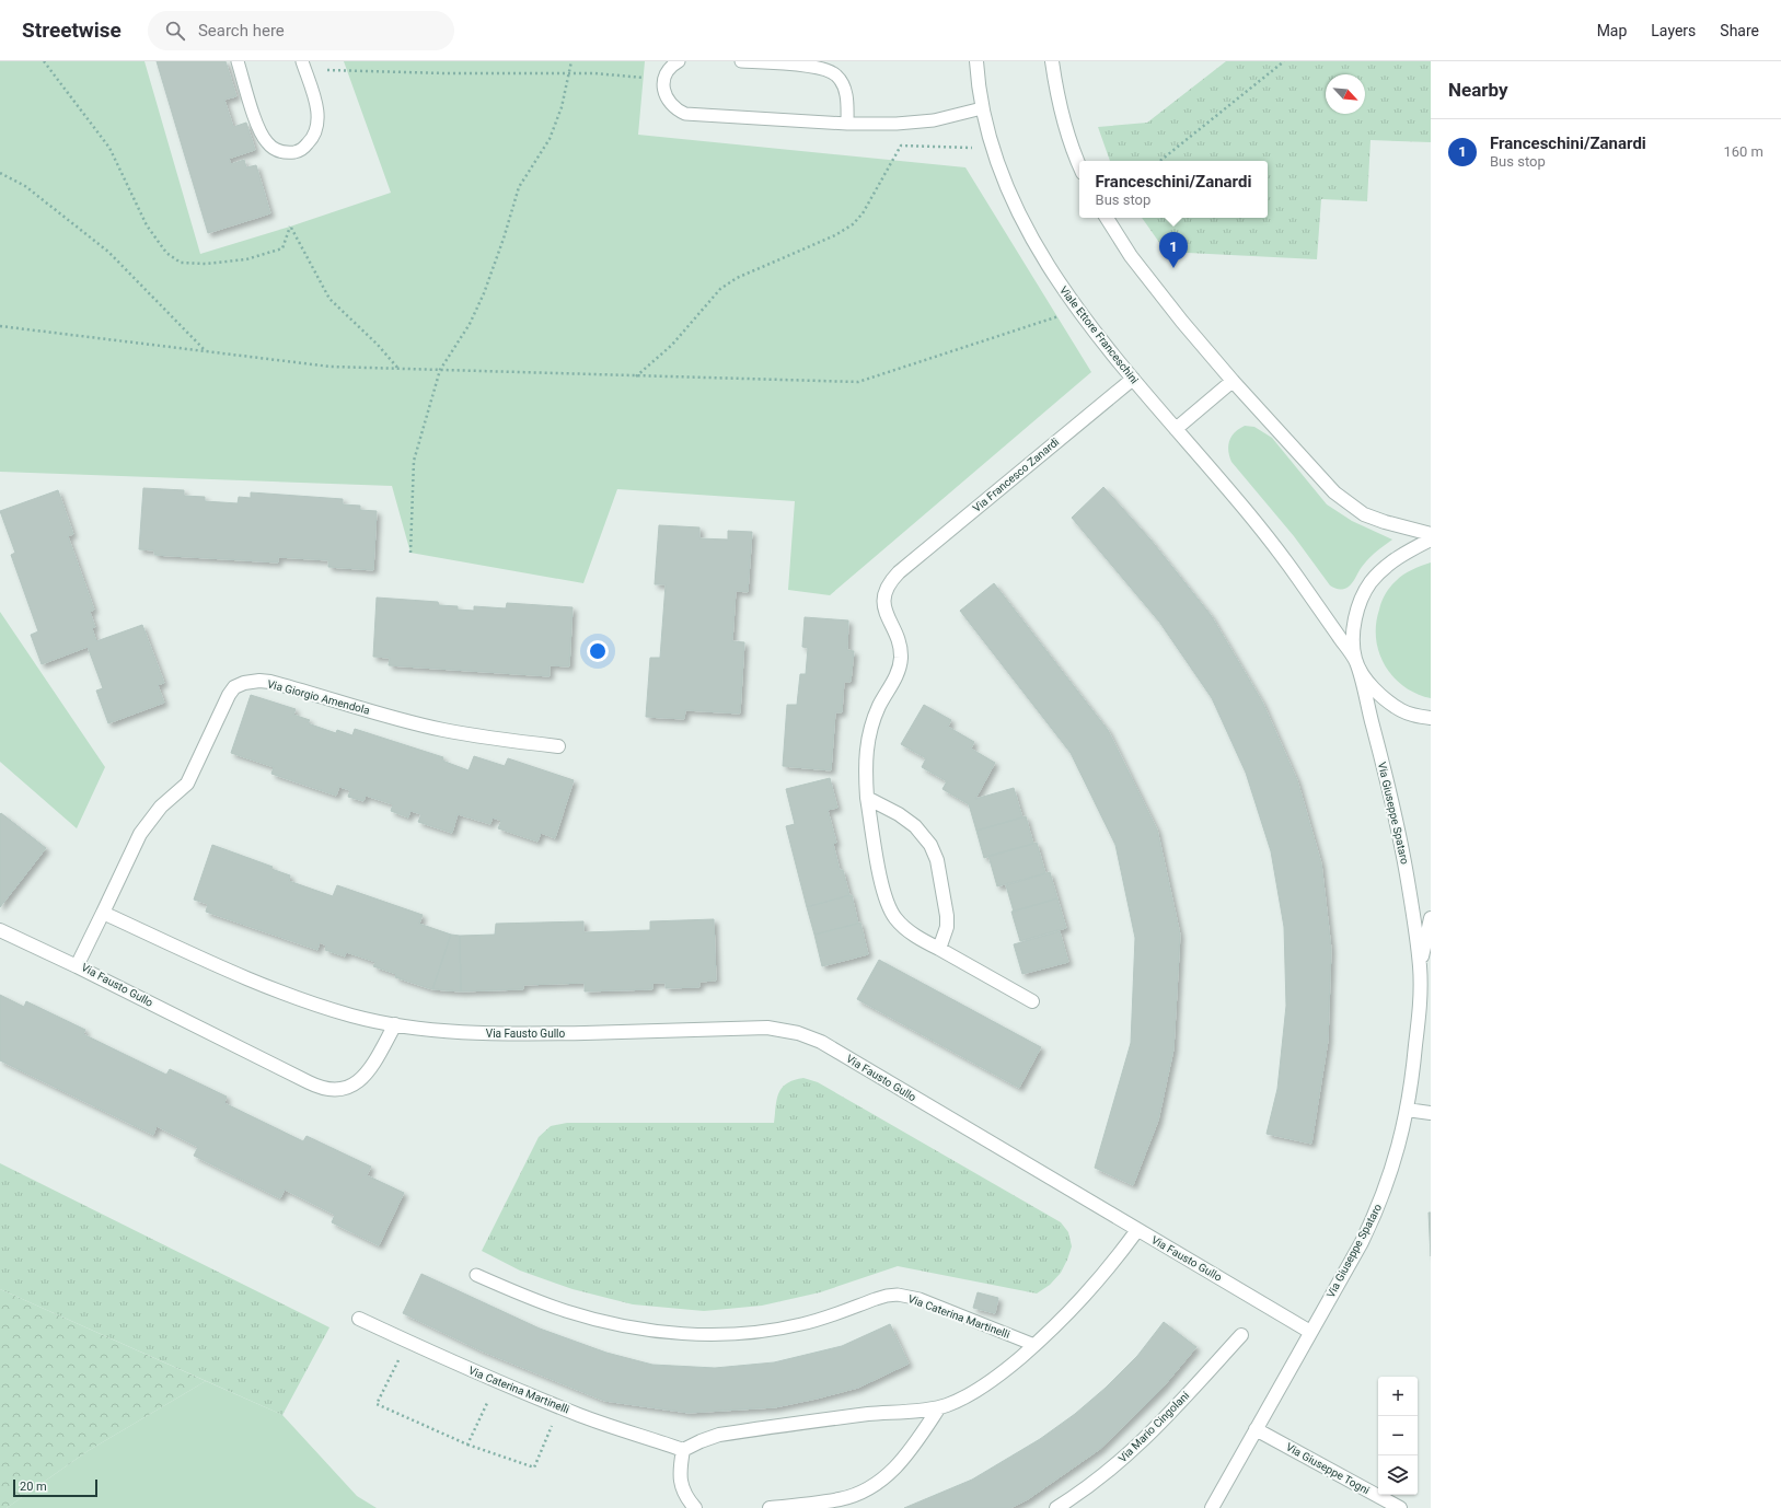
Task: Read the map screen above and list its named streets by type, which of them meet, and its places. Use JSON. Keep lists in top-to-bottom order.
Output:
{
  "streets": {
    "street": [
      "Viale Ettore Franceschini",
      "Via Francesco Zanardi",
      "Via Giorgio Amendola",
      "Via Giuseppe Spataro",
      "Via Fausto Gullo",
      "Via Caterina Martinelli",
      "Via Mario Cingolani",
      "Via Giuseppe Togni"
    ]
  },
  "crossings": [
    ["Viale Ettore Franceschini", "Via Francesco Zanardi"],
    ["Viale Ettore Franceschini", "Via Giuseppe Spataro"],
    ["Via Giorgio Amendola", "Via Fausto Gullo"],
    ["Via Giuseppe Spataro", "Via Fausto Gullo"],
    ["Via Giuseppe Spataro", "Via Giuseppe Togni"]
  ],
  "scale_bar": "20 m",
  "north": "bottom right",
  "page": {
    "header": "Streetwise",
    "search": "Search here",
    "nav": ["Map", "Layers", "Share"],
    "heading": "Nearby",
    "list": [
      {
        "mark": "1",
        "name": "Franceschini/Zanardi",
        "note": "Bus stop",
        "value": "160 m"
      }
    ],
    "popup": ["Franceschini/Zanardi", "Bus stop"],
    "pins": "1",
    "map_buttons": ["+", "−"],
    "scale": "20 m"
  }
}
